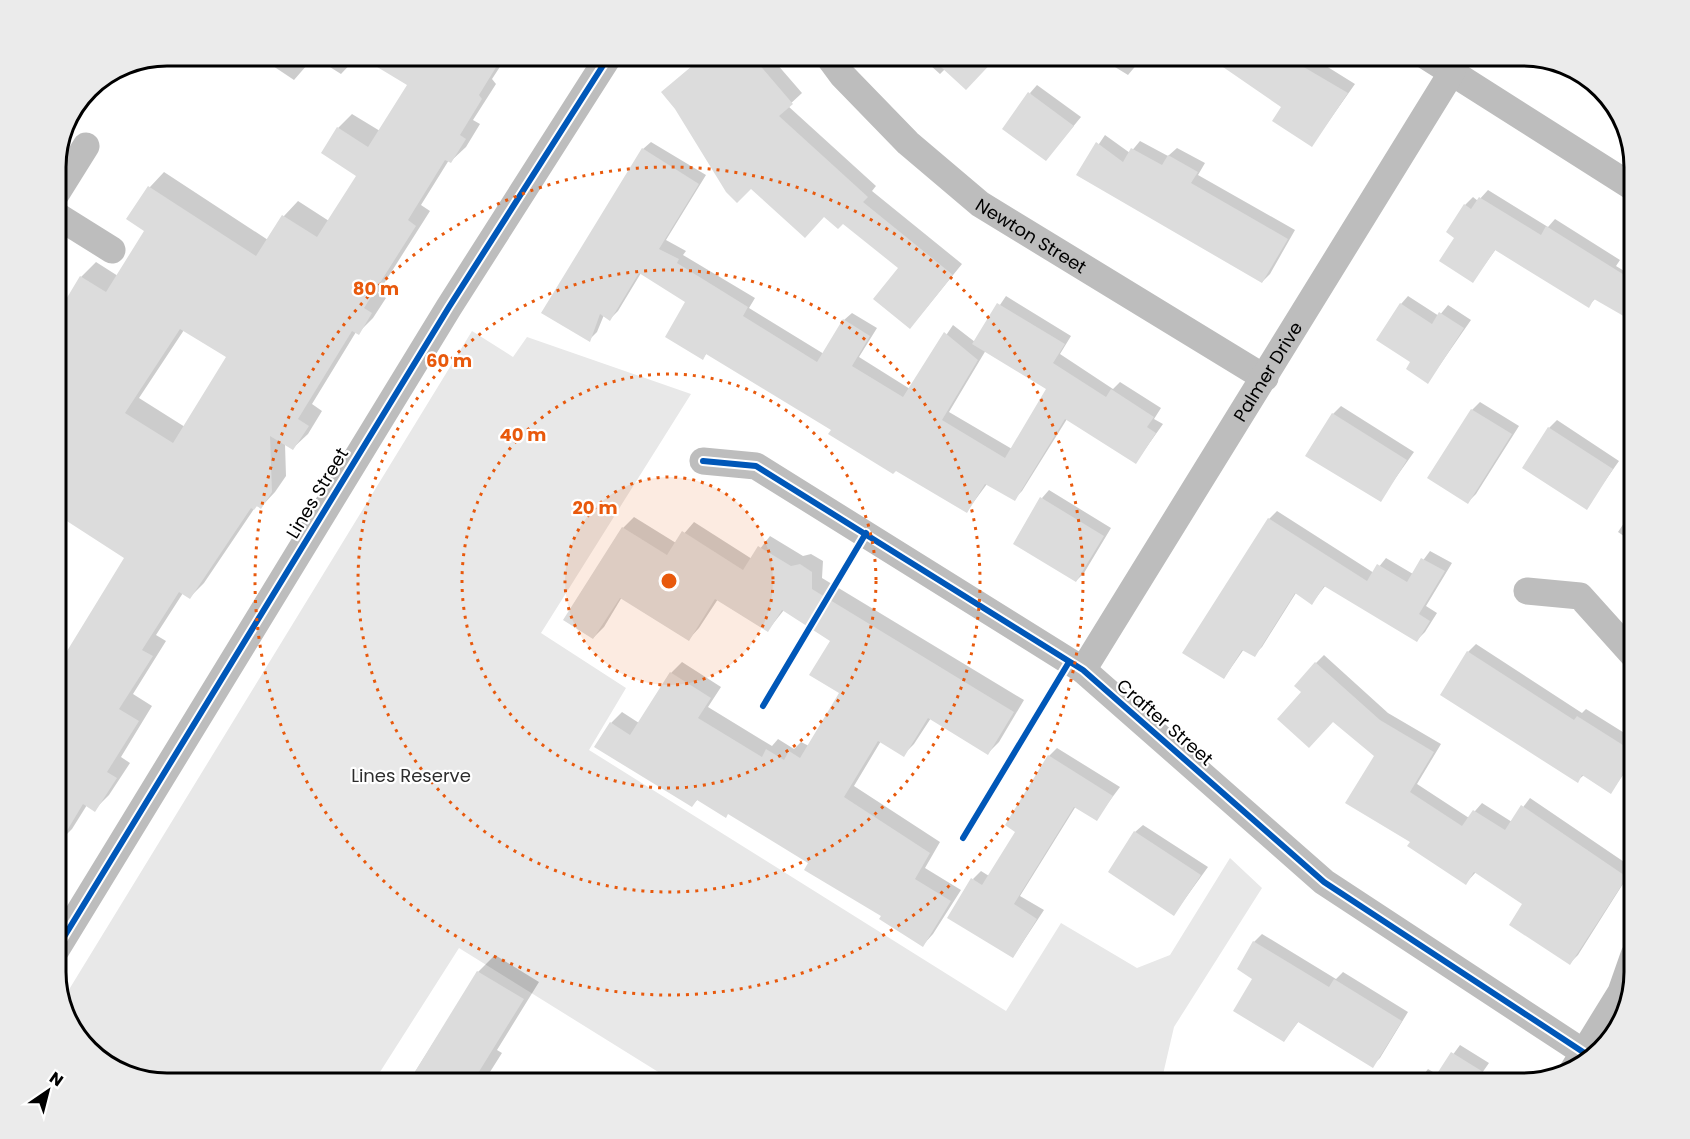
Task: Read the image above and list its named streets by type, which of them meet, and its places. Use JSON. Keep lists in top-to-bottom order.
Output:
{
  "streets": {
    "street": [
      "Newton Street",
      "Palmer Drive",
      "Lines Street",
      "Crafter Street"
    ]
  },
  "crossings": [
    ["Newton Street", "Palmer Drive"],
    ["Palmer Drive", "Crafter Street"]
  ],
  "parks": ["Lines Reserve"],
  "north": "top right",
  "rings": [
    "80 m",
    "60 m",
    "40 m",
    "20 m"
  ]
}
